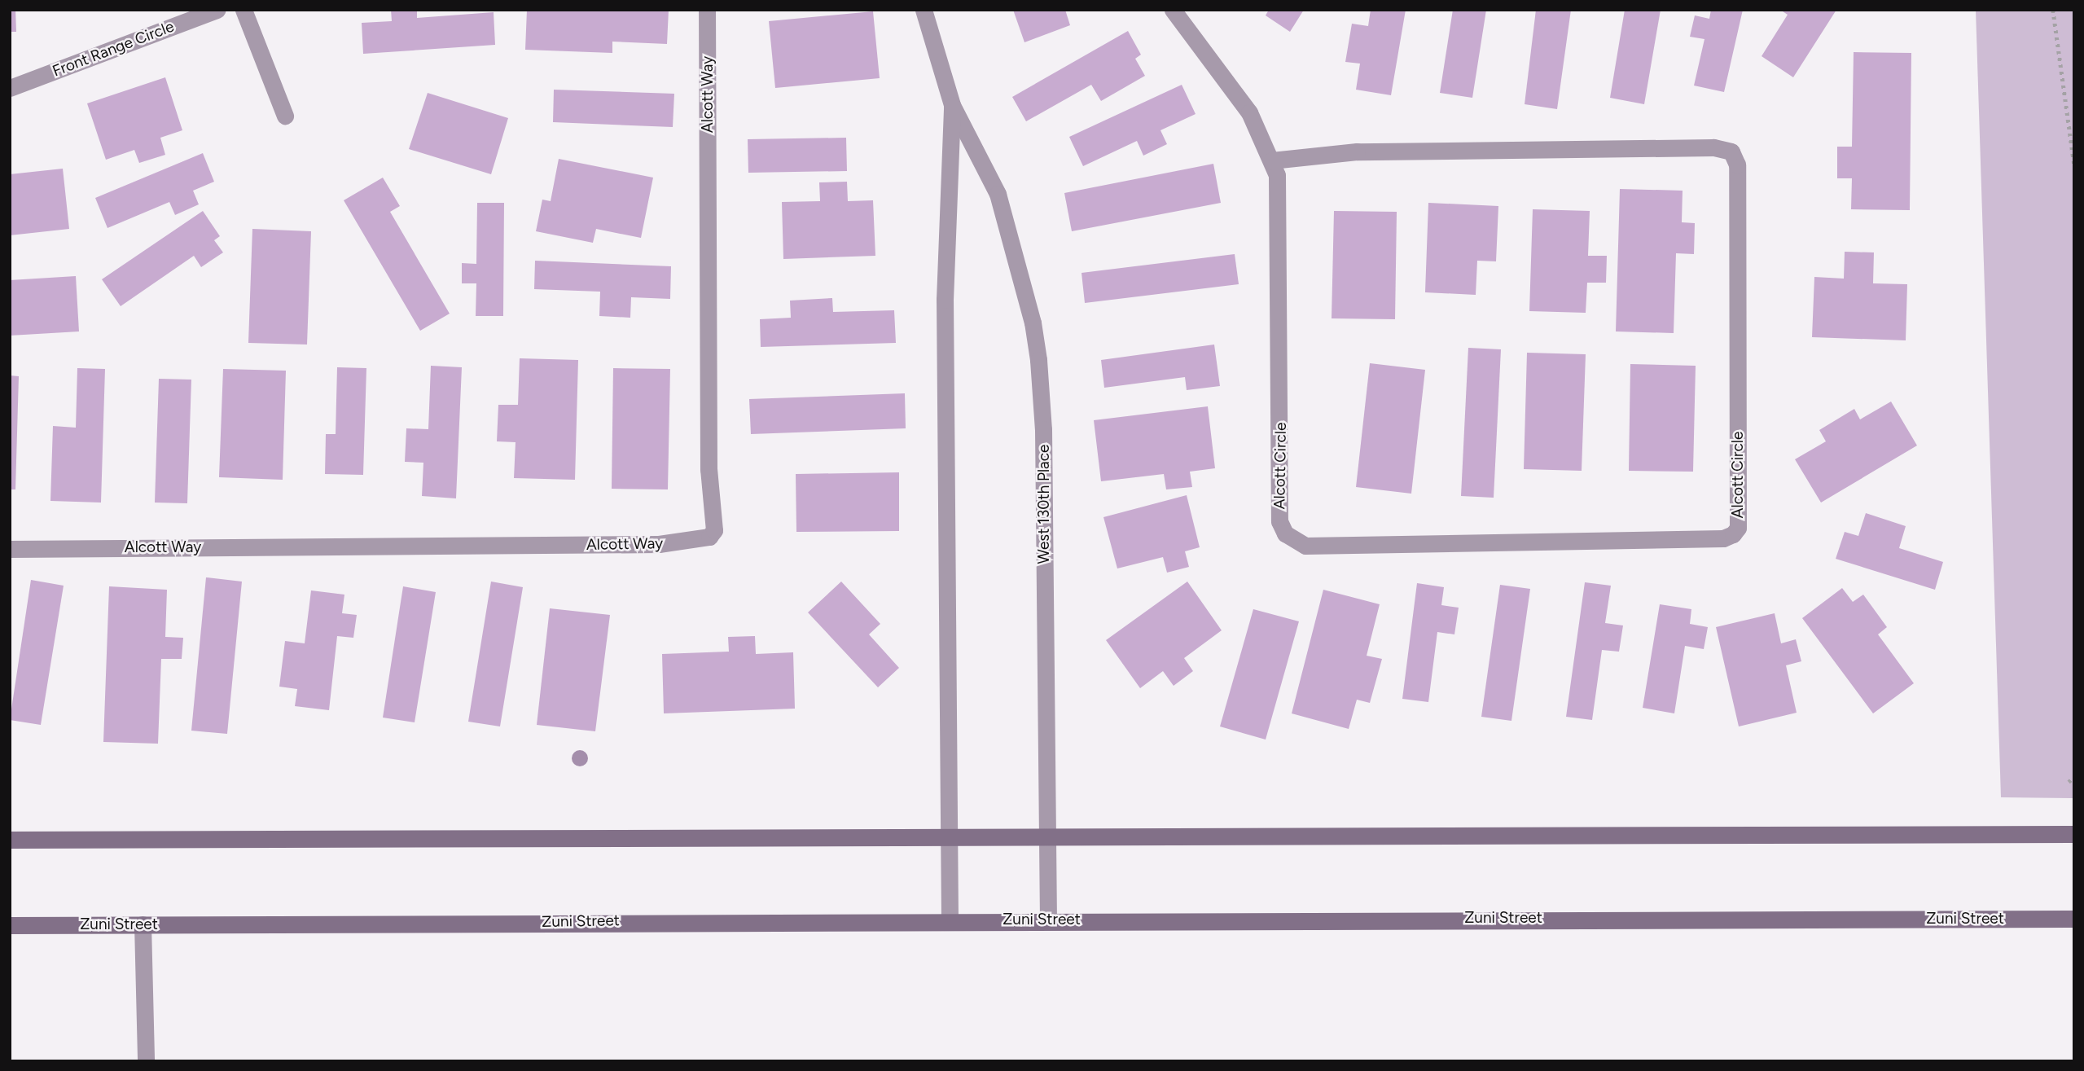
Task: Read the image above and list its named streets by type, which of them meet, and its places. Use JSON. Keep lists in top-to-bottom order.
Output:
{
  "streets": {
    "main road": ["Zuni Street"],
    "street": [
      "Front Range Circle",
      "Alcott Way",
      "Alcott Circle",
      "West 130th Place"
    ]
  },
  "crossings": [
    ["West 130th Place", "Zuni Street"]
  ]
}
